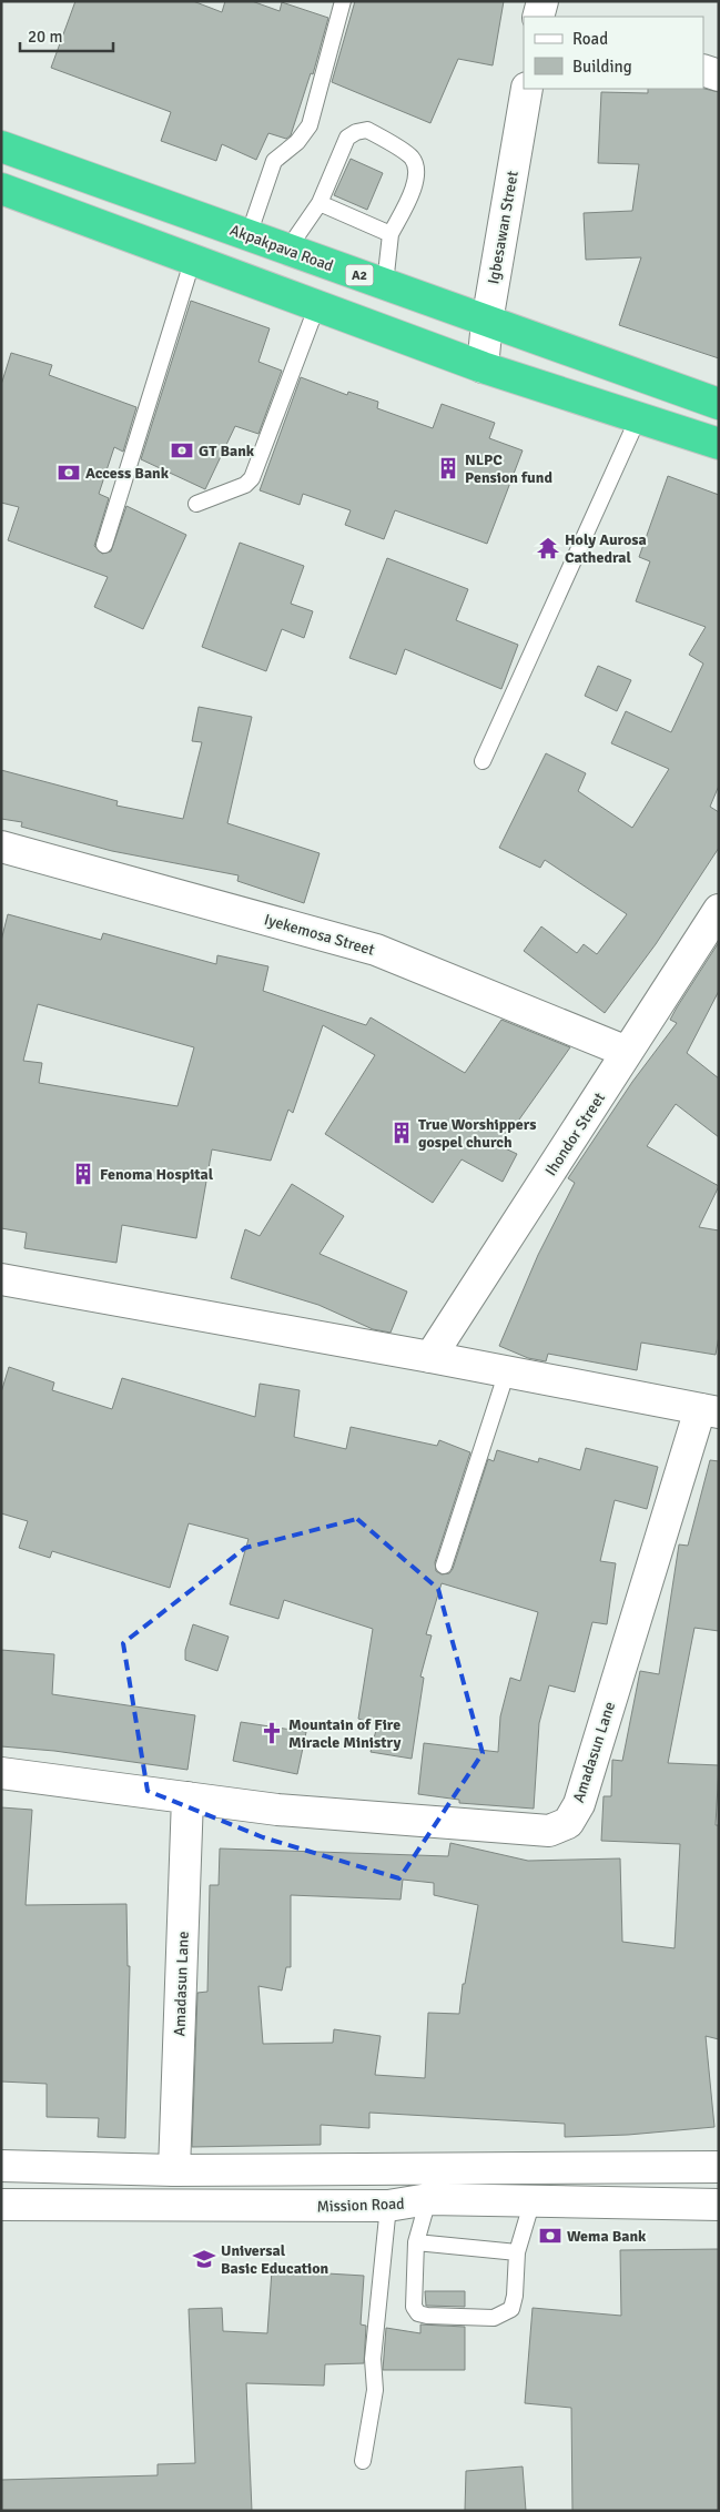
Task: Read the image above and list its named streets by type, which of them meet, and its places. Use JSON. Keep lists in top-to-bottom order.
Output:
{
  "streets": {
    "highway": ["Akpakpava Road", "A2"],
    "street": [
      "Igbesawan Street",
      "Iyekemosa Street",
      "Ihondor Street",
      "Amadasun Lane",
      "Mission Road"
    ]
  },
  "crossings": [
    ["Igbesawan Street", "Akpakpava Road"],
    ["Iyekemosa Street", "Ihondor Street"]
  ],
  "places": {
    "bank": ["GT Bank", "Access Bank", "Wema Bank"],
    "building": ["NLPC Pension fund", "True Worshippers gospel church", "Fenoma Hospital"],
    "temple": ["Holy Aurosa Cathedral"],
    "church": ["Mountain of Fire Miracle Ministry"],
    "school or university": ["Universal Basic Education"]
  },
  "legend": ["Road", "Building"],
  "scale_bar": "20 m"
}
